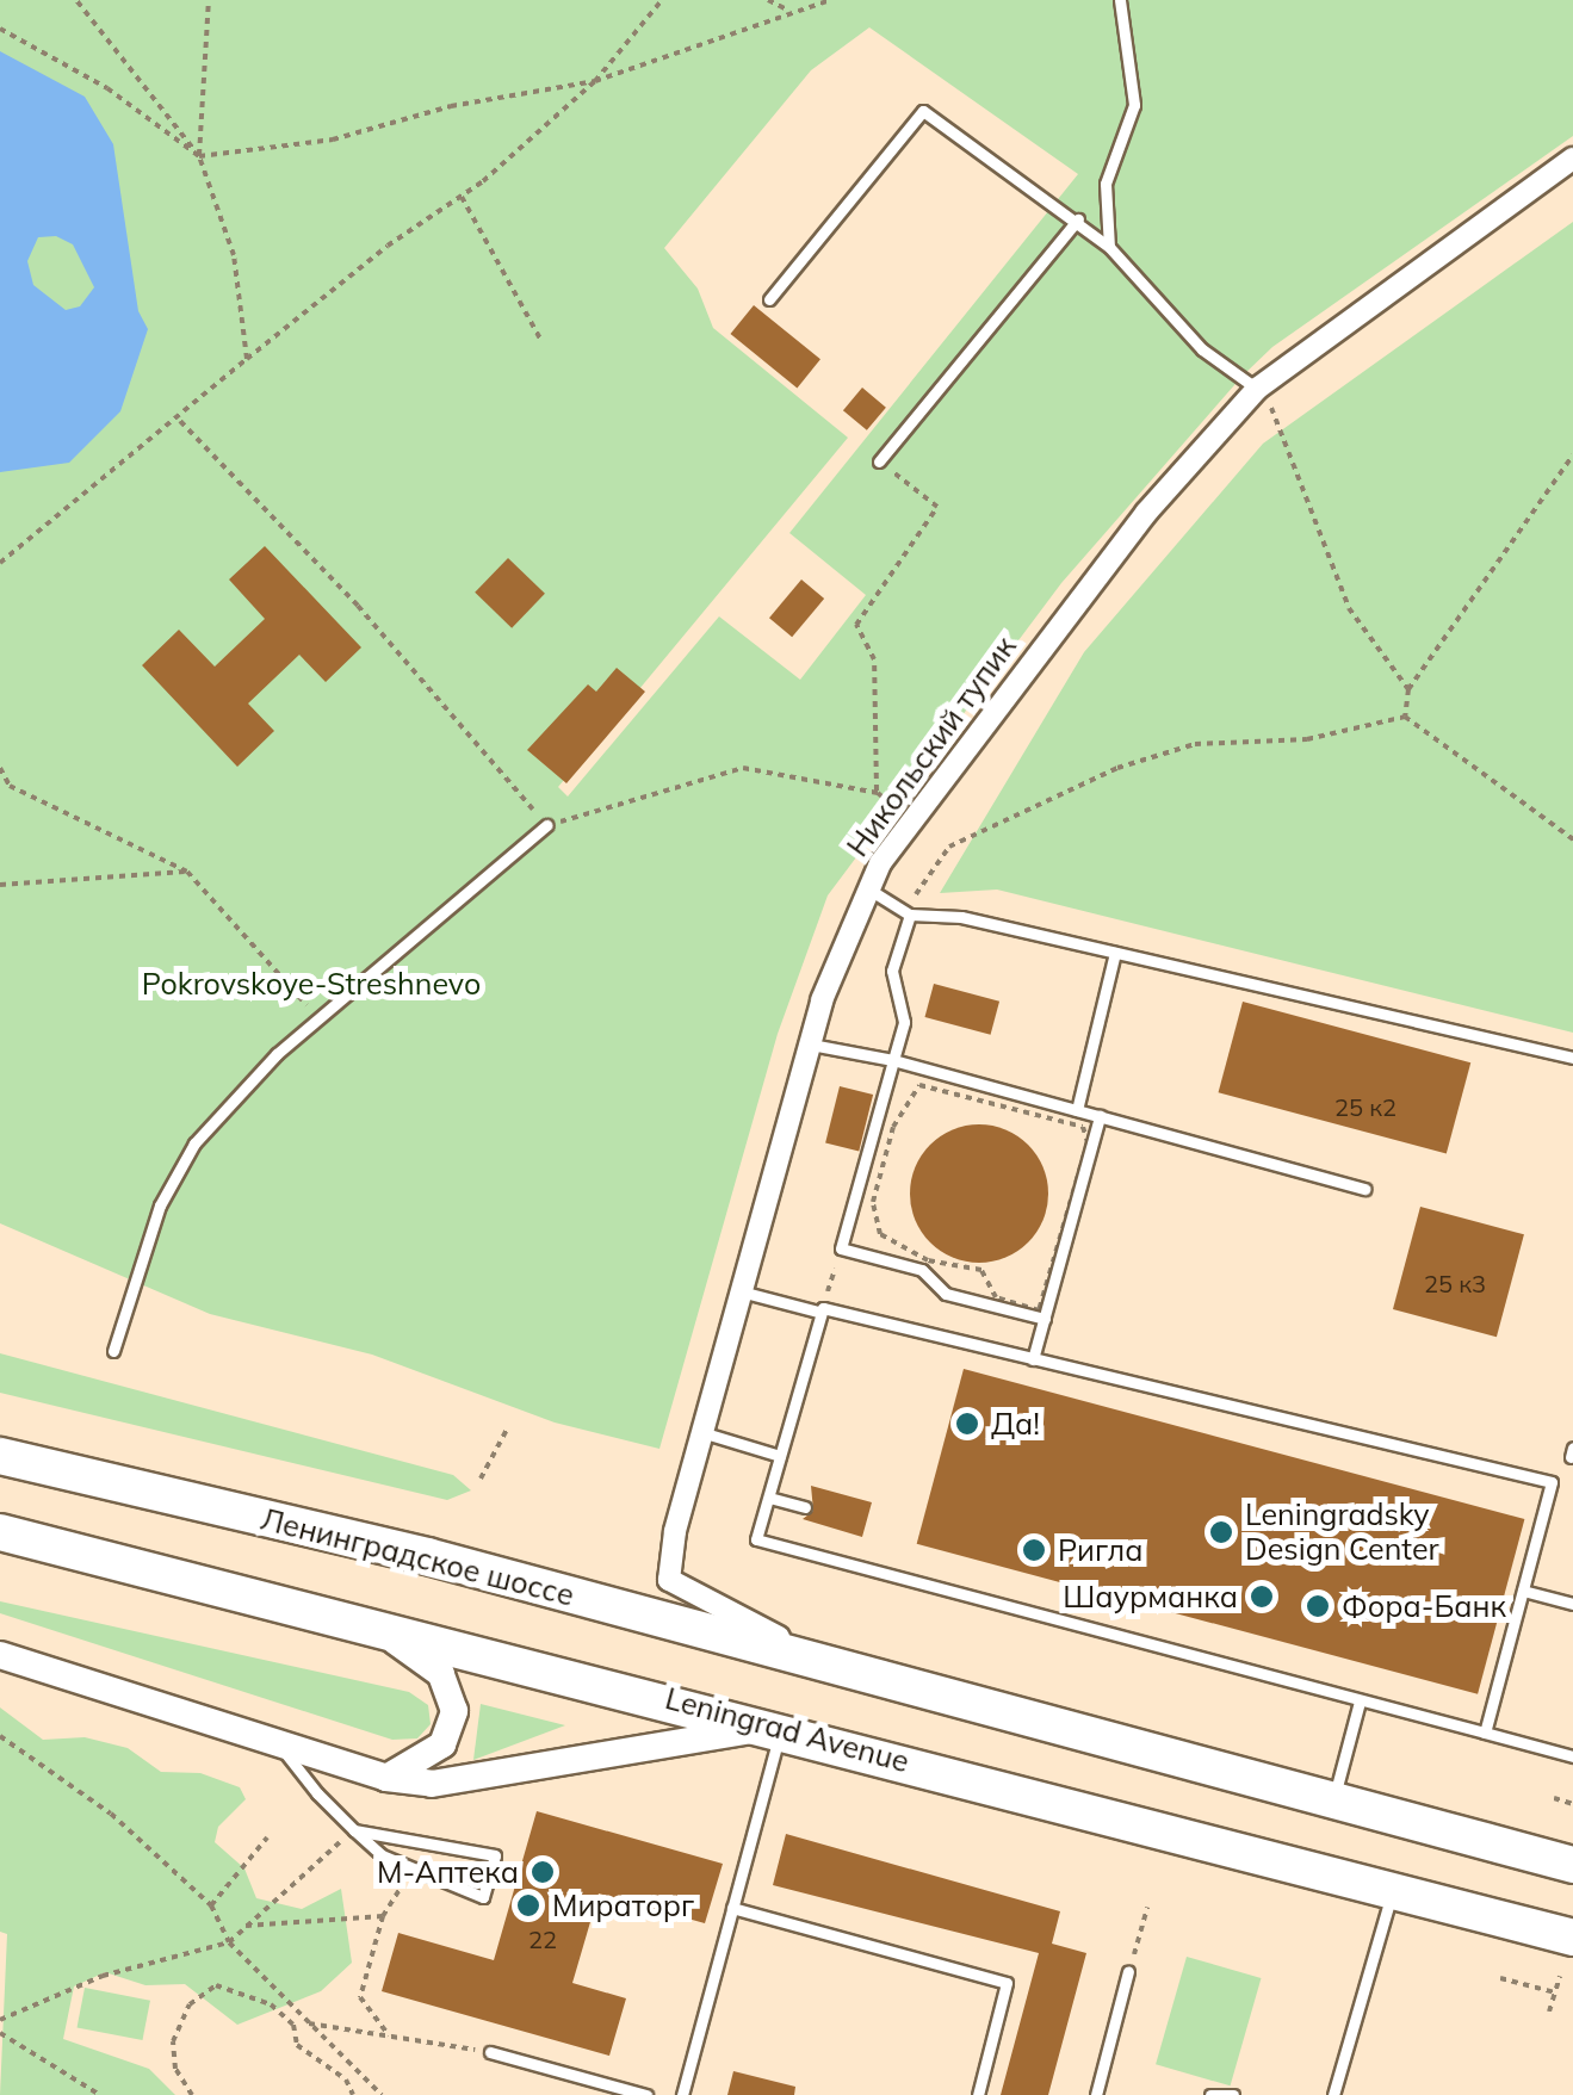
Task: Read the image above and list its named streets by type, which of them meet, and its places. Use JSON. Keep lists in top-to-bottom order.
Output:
{
  "streets": {
    "main road": ["Ленинградское шоссе", "Leningrad Avenue"],
    "street": ["Никольский тупик"]
  },
  "crossings": [
    ["Никольский тупик", "Ленинградское шоссе"]
  ],
  "parks": ["Pokrovskoye-Streshnevo"],
  "places": [
    "Да!",
    "Leningradsky Design Center",
    "Ригла",
    "Шаурманка",
    "Фора-Банк",
    "М-Аптека",
    "Мираторг"
  ],
  "house_numbers": ["25 к2", "25 к3", "22"]
}
